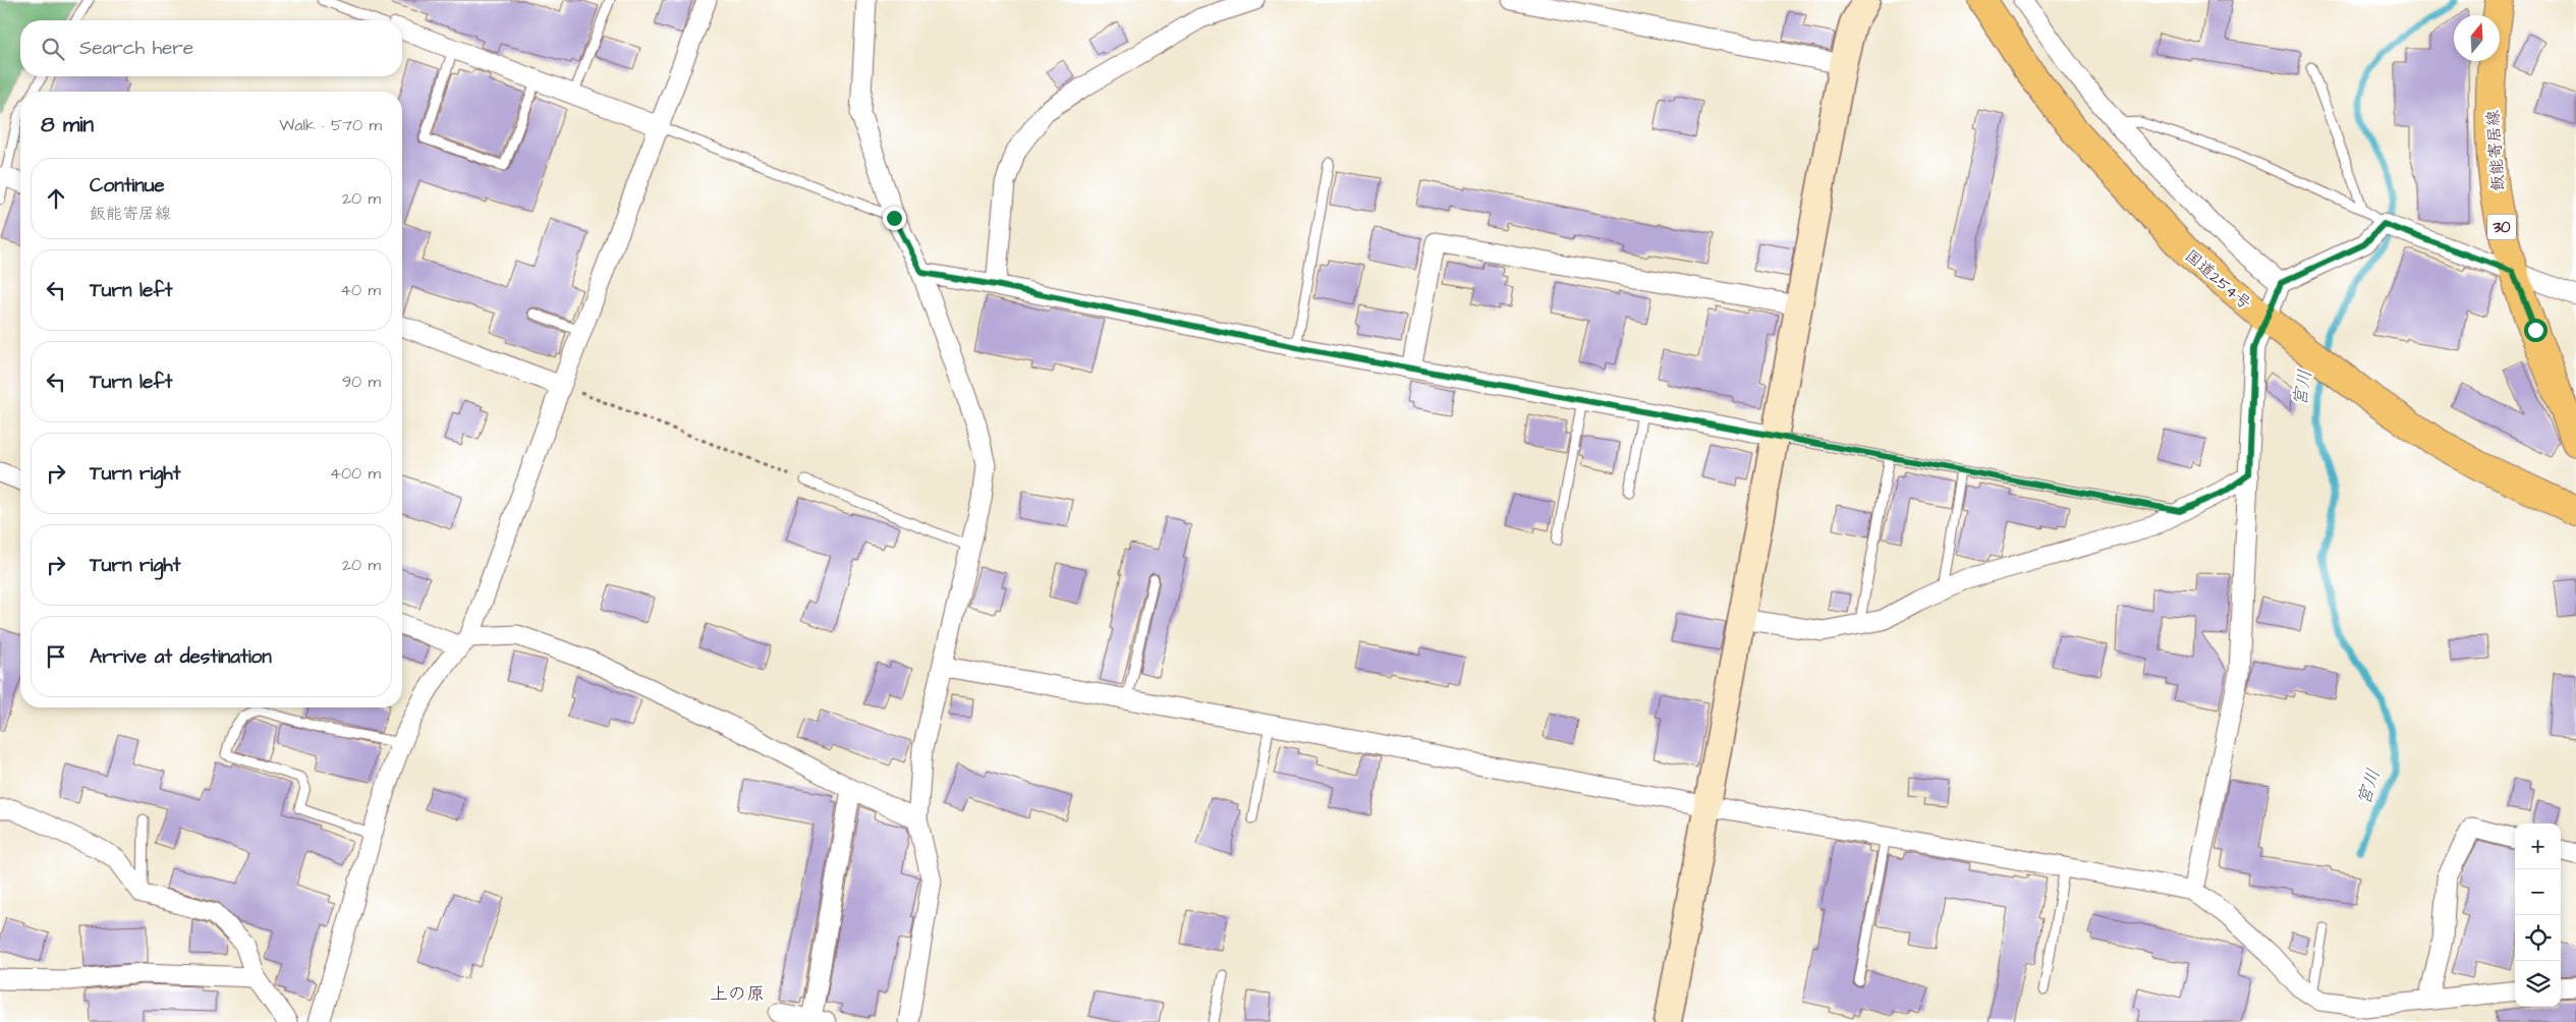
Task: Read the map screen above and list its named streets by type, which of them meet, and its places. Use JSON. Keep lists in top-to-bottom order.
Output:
{
  "streets": {
    "main road": ["飯能寄居線", "30", "国道254号"]
  },
  "districts": ["上の原"],
  "water": ["宮川"],
  "north": "top",
  "page": {
    "search": "Search here",
    "heading": ["8 min", "Walk · 570 m"],
    "list": [
      ["Continue", "飯能寄居線", "20 m"],
      ["Turn left", "40 m"],
      ["Turn left", "90 m"],
      ["Turn right", "400 m"],
      ["Turn right", "20 m"],
      "Arrive at destination"
    ],
    "map_buttons": ["+", "−"]
  }
}
